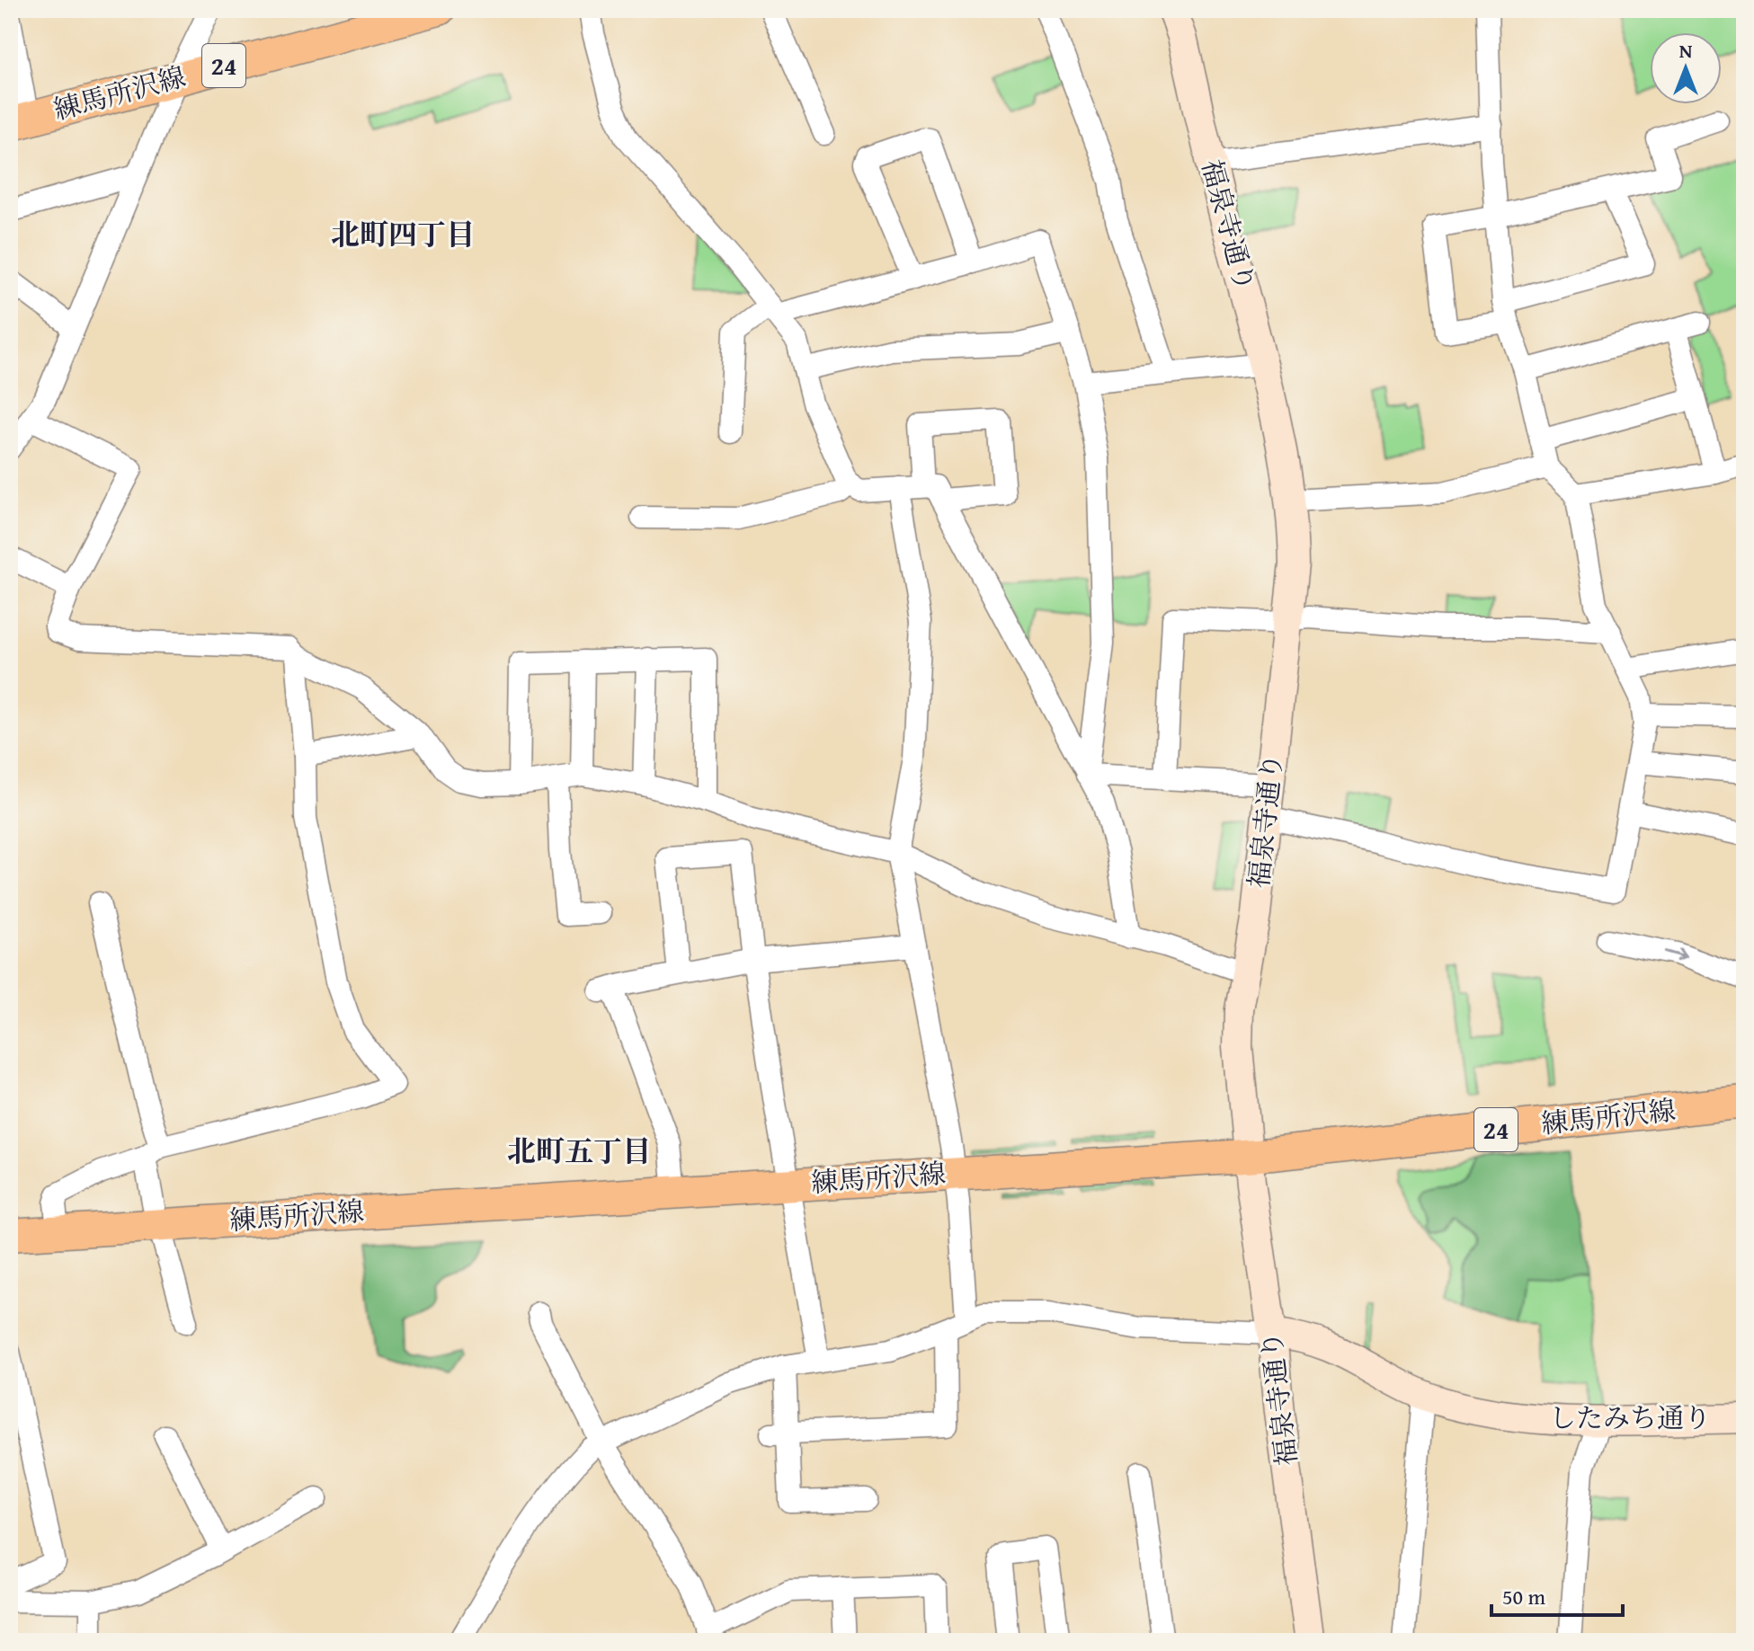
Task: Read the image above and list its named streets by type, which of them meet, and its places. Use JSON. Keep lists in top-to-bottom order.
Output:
{
  "streets": {
    "main road": ["24", "練馬所沢線"],
    "street": ["福泉寺通り", "したみち通り"]
  },
  "crossings": [
    ["練馬所沢線", "福泉寺通り"],
    ["福泉寺通り", "したみち通り"]
  ],
  "districts": ["北町四丁目", "北町五丁目"],
  "scale_bar": "50 m",
  "north": "top"
}
